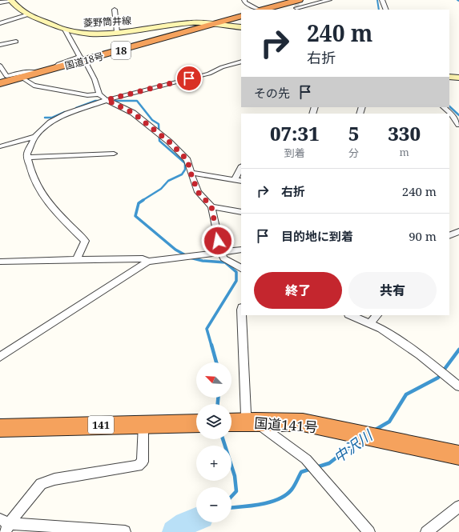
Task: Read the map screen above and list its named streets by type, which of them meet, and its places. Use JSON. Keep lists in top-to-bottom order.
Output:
{
  "streets": {
    "highway": [
      "18",
      "国道18号",
      "141",
      "国道141号"
    ],
    "main road": ["菱野筒井線"]
  },
  "crossings": [
    ["菱野筒井線", "国道18号"]
  ],
  "water": ["中沢川"],
  "north": "top left",
  "page": {
    "turn": ["240 m", "右折"],
    "then": "その先",
    "eta": [
      "07:31",
      "到着",
      "5",
      "分",
      "330",
      "m"
    ],
    "list": [
      {
        "name": "右折",
        "value": "240 m"
      },
      {
        "name": "目的地に到着",
        "value": "90 m"
      }
    ],
    "buttons": ["終了", "共有"],
    "map_buttons": ["+", "−"]
  }
}
